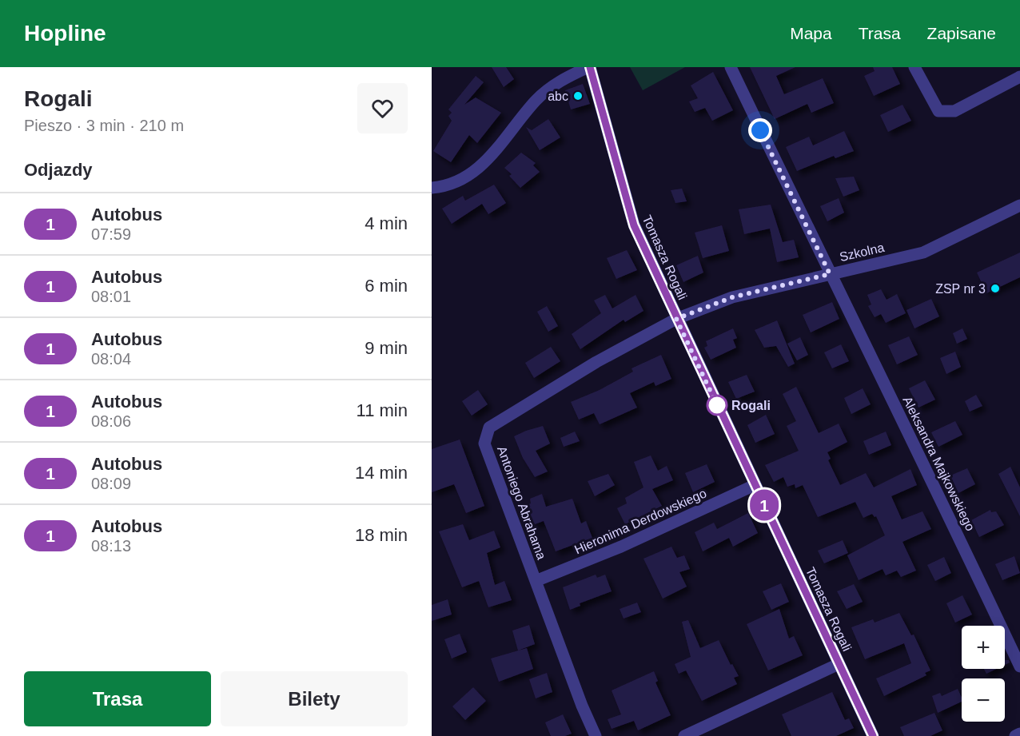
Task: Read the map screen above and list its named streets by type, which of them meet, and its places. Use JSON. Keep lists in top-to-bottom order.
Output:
{
  "streets": {
    "street": [
      "Szkolna",
      "Tomasza Rogali",
      "Aleksandra Majkowskiego",
      "Antoniego Abrahama",
      "Hieronima Derdowskiego"
    ]
  },
  "crossings": [
    ["Szkolna", "Tomasza Rogali"],
    ["Szkolna", "Aleksandra Majkowskiego"],
    ["Szkolna", "Antoniego Abrahama"],
    ["Tomasza Rogali", "Antoniego Abrahama"],
    ["Tomasza Rogali", "Hieronima Derdowskiego"],
    ["Antoniego Abrahama", "Hieronima Derdowskiego"]
  ],
  "places": ["abc", "ZSP nr 3", "Rogali"],
  "lines": ["bus line 1"],
  "page": {
    "header": "Hopline",
    "nav": ["Mapa", "Trasa", "Zapisane"],
    "heading": [
      ["Rogali", "Pieszo · 3 min · 210 m"],
      "Odjazdy"
    ],
    "on_map": "1",
    "list": [
      {
        "mark": "1",
        "name": "Autobus",
        "note": "07:59",
        "value": "4 min"
      },
      {
        "mark": "1",
        "name": "Autobus",
        "note": "08:01",
        "value": "6 min"
      },
      {
        "mark": "1",
        "name": "Autobus",
        "note": "08:04",
        "value": "9 min"
      },
      {
        "mark": "1",
        "name": "Autobus",
        "note": "08:06",
        "value": "11 min"
      },
      {
        "mark": "1",
        "name": "Autobus",
        "note": "08:09",
        "value": "14 min"
      },
      {
        "mark": "1",
        "name": "Autobus",
        "note": "08:13",
        "value": "18 min"
      }
    ],
    "map_buttons": ["+", "−"],
    "buttons": ["Trasa", "Bilety"]
  }
}
